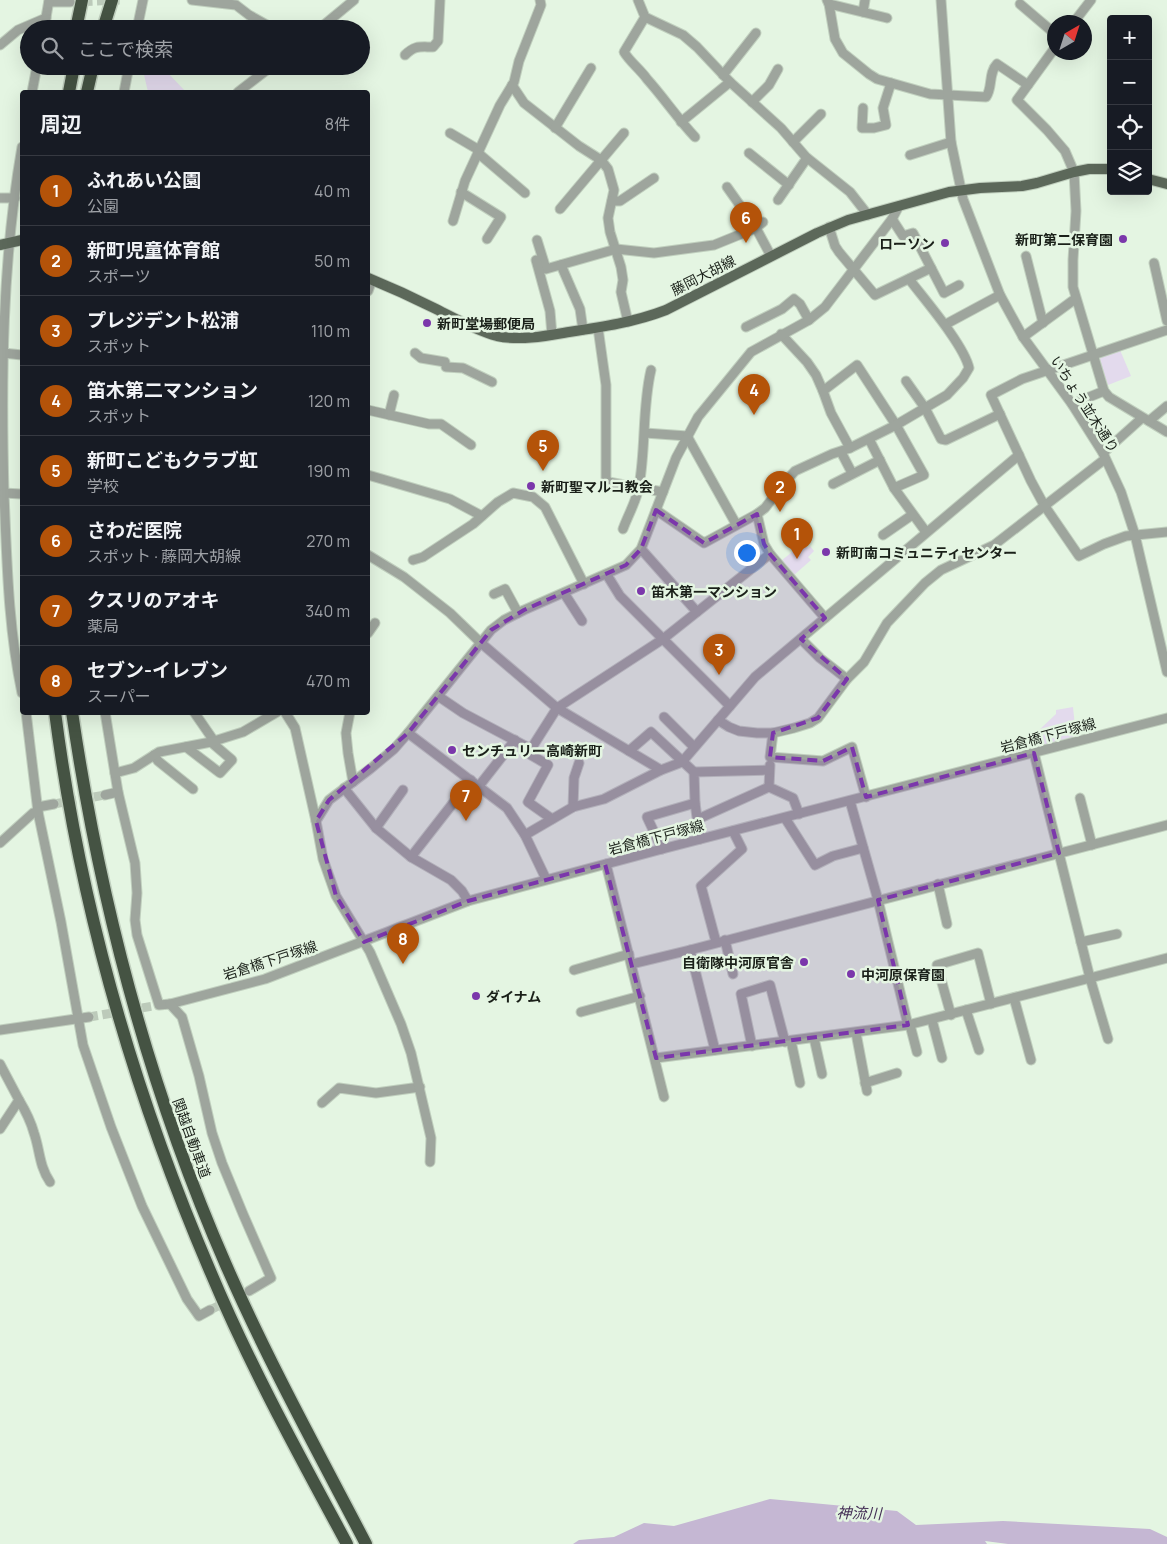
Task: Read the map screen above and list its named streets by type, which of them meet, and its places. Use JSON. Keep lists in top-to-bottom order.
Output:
{
  "streets": {
    "highway": ["関越自動車道"],
    "main road": ["藤岡大胡線"],
    "street": ["いちょう並木通り", "岩倉橋下戸塚線"]
  },
  "crossings": [
    ["藤岡大胡線", "いちょう並木通り"]
  ],
  "water": ["神流川"],
  "places": [
    "新町第二保育園",
    "ローソン",
    "新町堂場郵便局",
    "新町聖マルコ教会",
    "新町南コミュニティセンター",
    "笛木第一マンション",
    "センチュリー高崎新町",
    "自衛隊中河原官舎",
    "中河原保育園",
    "ダイナム"
  ],
  "north": "top right",
  "page": {
    "map_buttons": ["+", "−"],
    "search": "ここで検索",
    "heading": ["周辺", "8件"],
    "list": [
      {
        "mark": "1",
        "name": "ふれあい公園",
        "note": "公園",
        "value": "40 m"
      },
      {
        "mark": "2",
        "name": "新町児童体育館",
        "note": "スポーツ",
        "value": "50 m"
      },
      {
        "mark": "3",
        "name": "プレジデント松浦",
        "note": "スポット",
        "value": "110 m"
      },
      {
        "mark": "4",
        "name": "笛木第二マンション",
        "note": "スポット",
        "value": "120 m"
      },
      {
        "mark": "5",
        "name": "新町こどもクラブ虹",
        "note": "学校",
        "value": "190 m"
      },
      {
        "mark": "6",
        "name": "さわだ医院",
        "note": "スポット · 藤岡大胡線",
        "value": "270 m"
      },
      {
        "mark": "7",
        "name": "クスリのアオキ",
        "note": "薬局",
        "value": "340 m"
      },
      {
        "mark": "8",
        "name": "セブン-イレブン",
        "note": "スーパー",
        "value": "470 m"
      }
    ],
    "pins": [
      "6",
      "4",
      "5",
      "2",
      "1",
      "3",
      "7",
      "8"
    ]
  }
}
